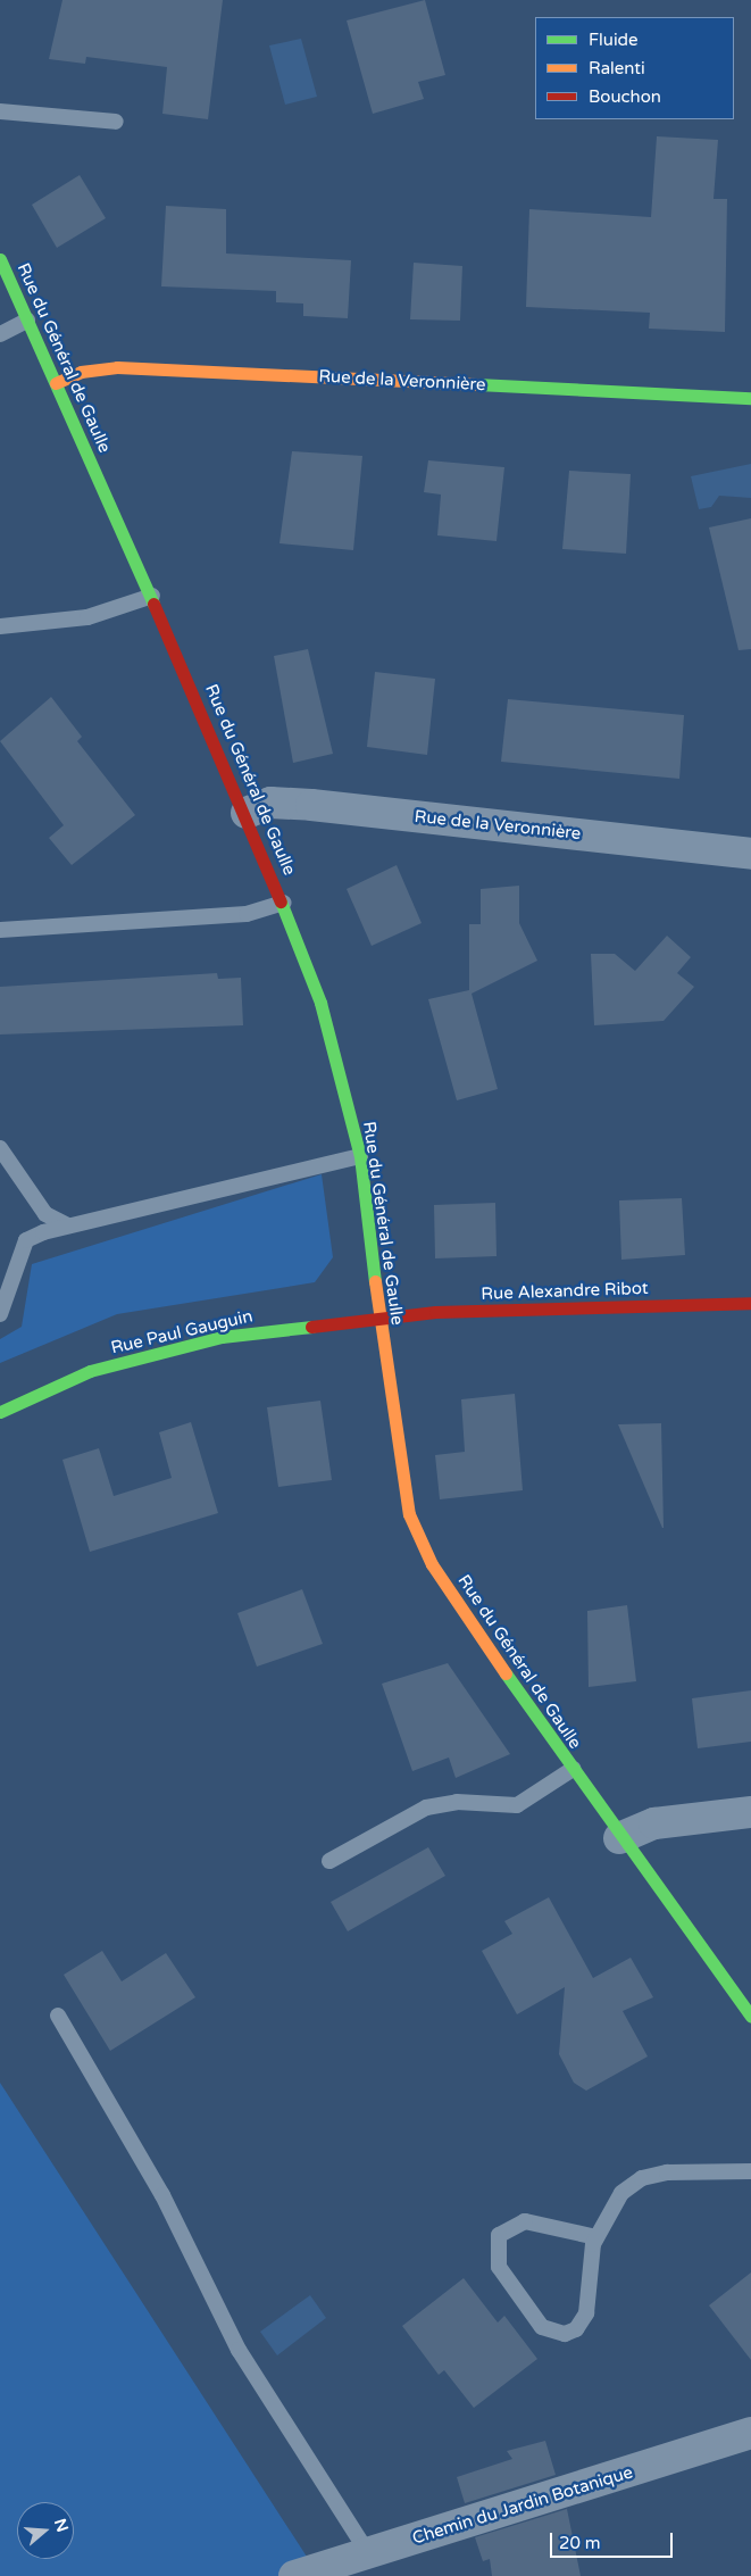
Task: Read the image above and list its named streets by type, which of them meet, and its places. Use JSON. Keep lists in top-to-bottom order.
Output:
{
  "streets": {
    "street": [
      "Rue du Général de Gaulle",
      "Rue de la Veronnière",
      "Rue Alexandre Ribot",
      "Rue Paul Gauguin",
      "Chemin du Jardin Botanique"
    ]
  },
  "crossings": [
    ["Rue du Général de Gaulle", "Rue de la Veronnière"],
    ["Rue du Général de Gaulle", "Rue Alexandre Ribot"],
    ["Rue du Général de Gaulle", "Rue Paul Gauguin"],
    ["Rue Alexandre Ribot", "Rue Paul Gauguin"]
  ],
  "legend": ["Fluide", "Ralenti", "Bouchon"],
  "scale_bar": "20 m",
  "north": "right"
}
